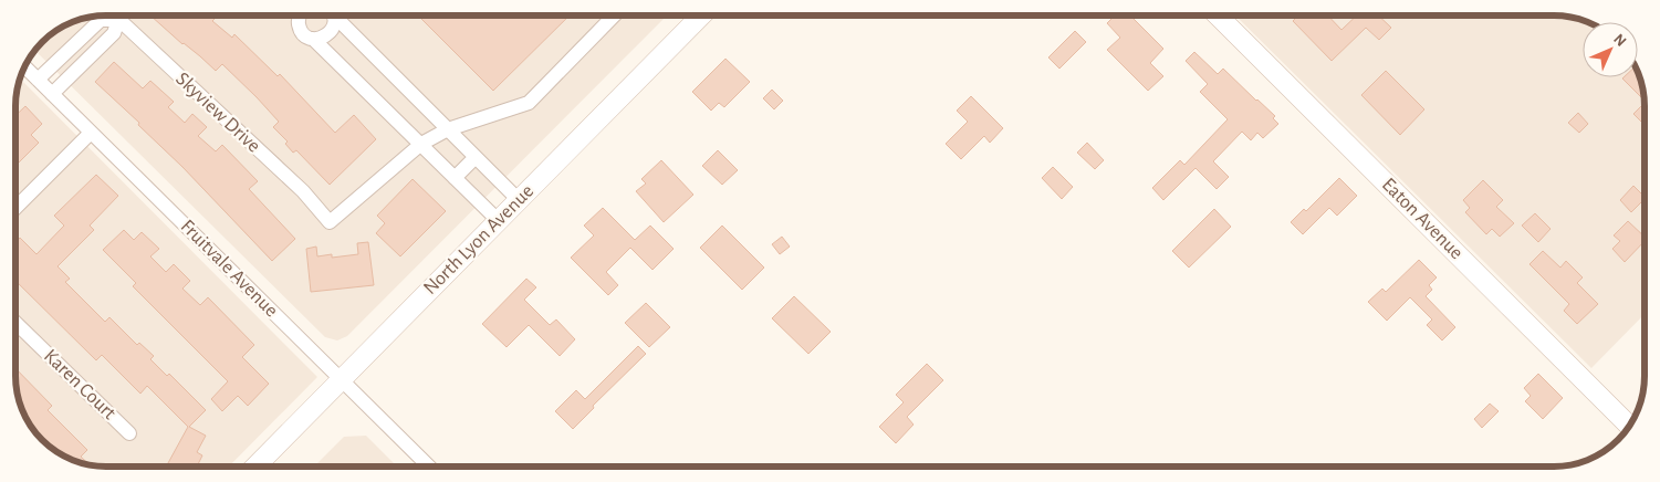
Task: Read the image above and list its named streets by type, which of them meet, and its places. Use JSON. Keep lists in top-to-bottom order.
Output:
{
  "streets": {
    "street": [
      "Skyview Drive",
      "Eaton Avenue",
      "North Lyon Avenue",
      "Fruitvale Avenue",
      "Karen Court"
    ]
  },
  "crossings": [
    ["North Lyon Avenue", "Fruitvale Avenue"]
  ],
  "north": "top right"
}
